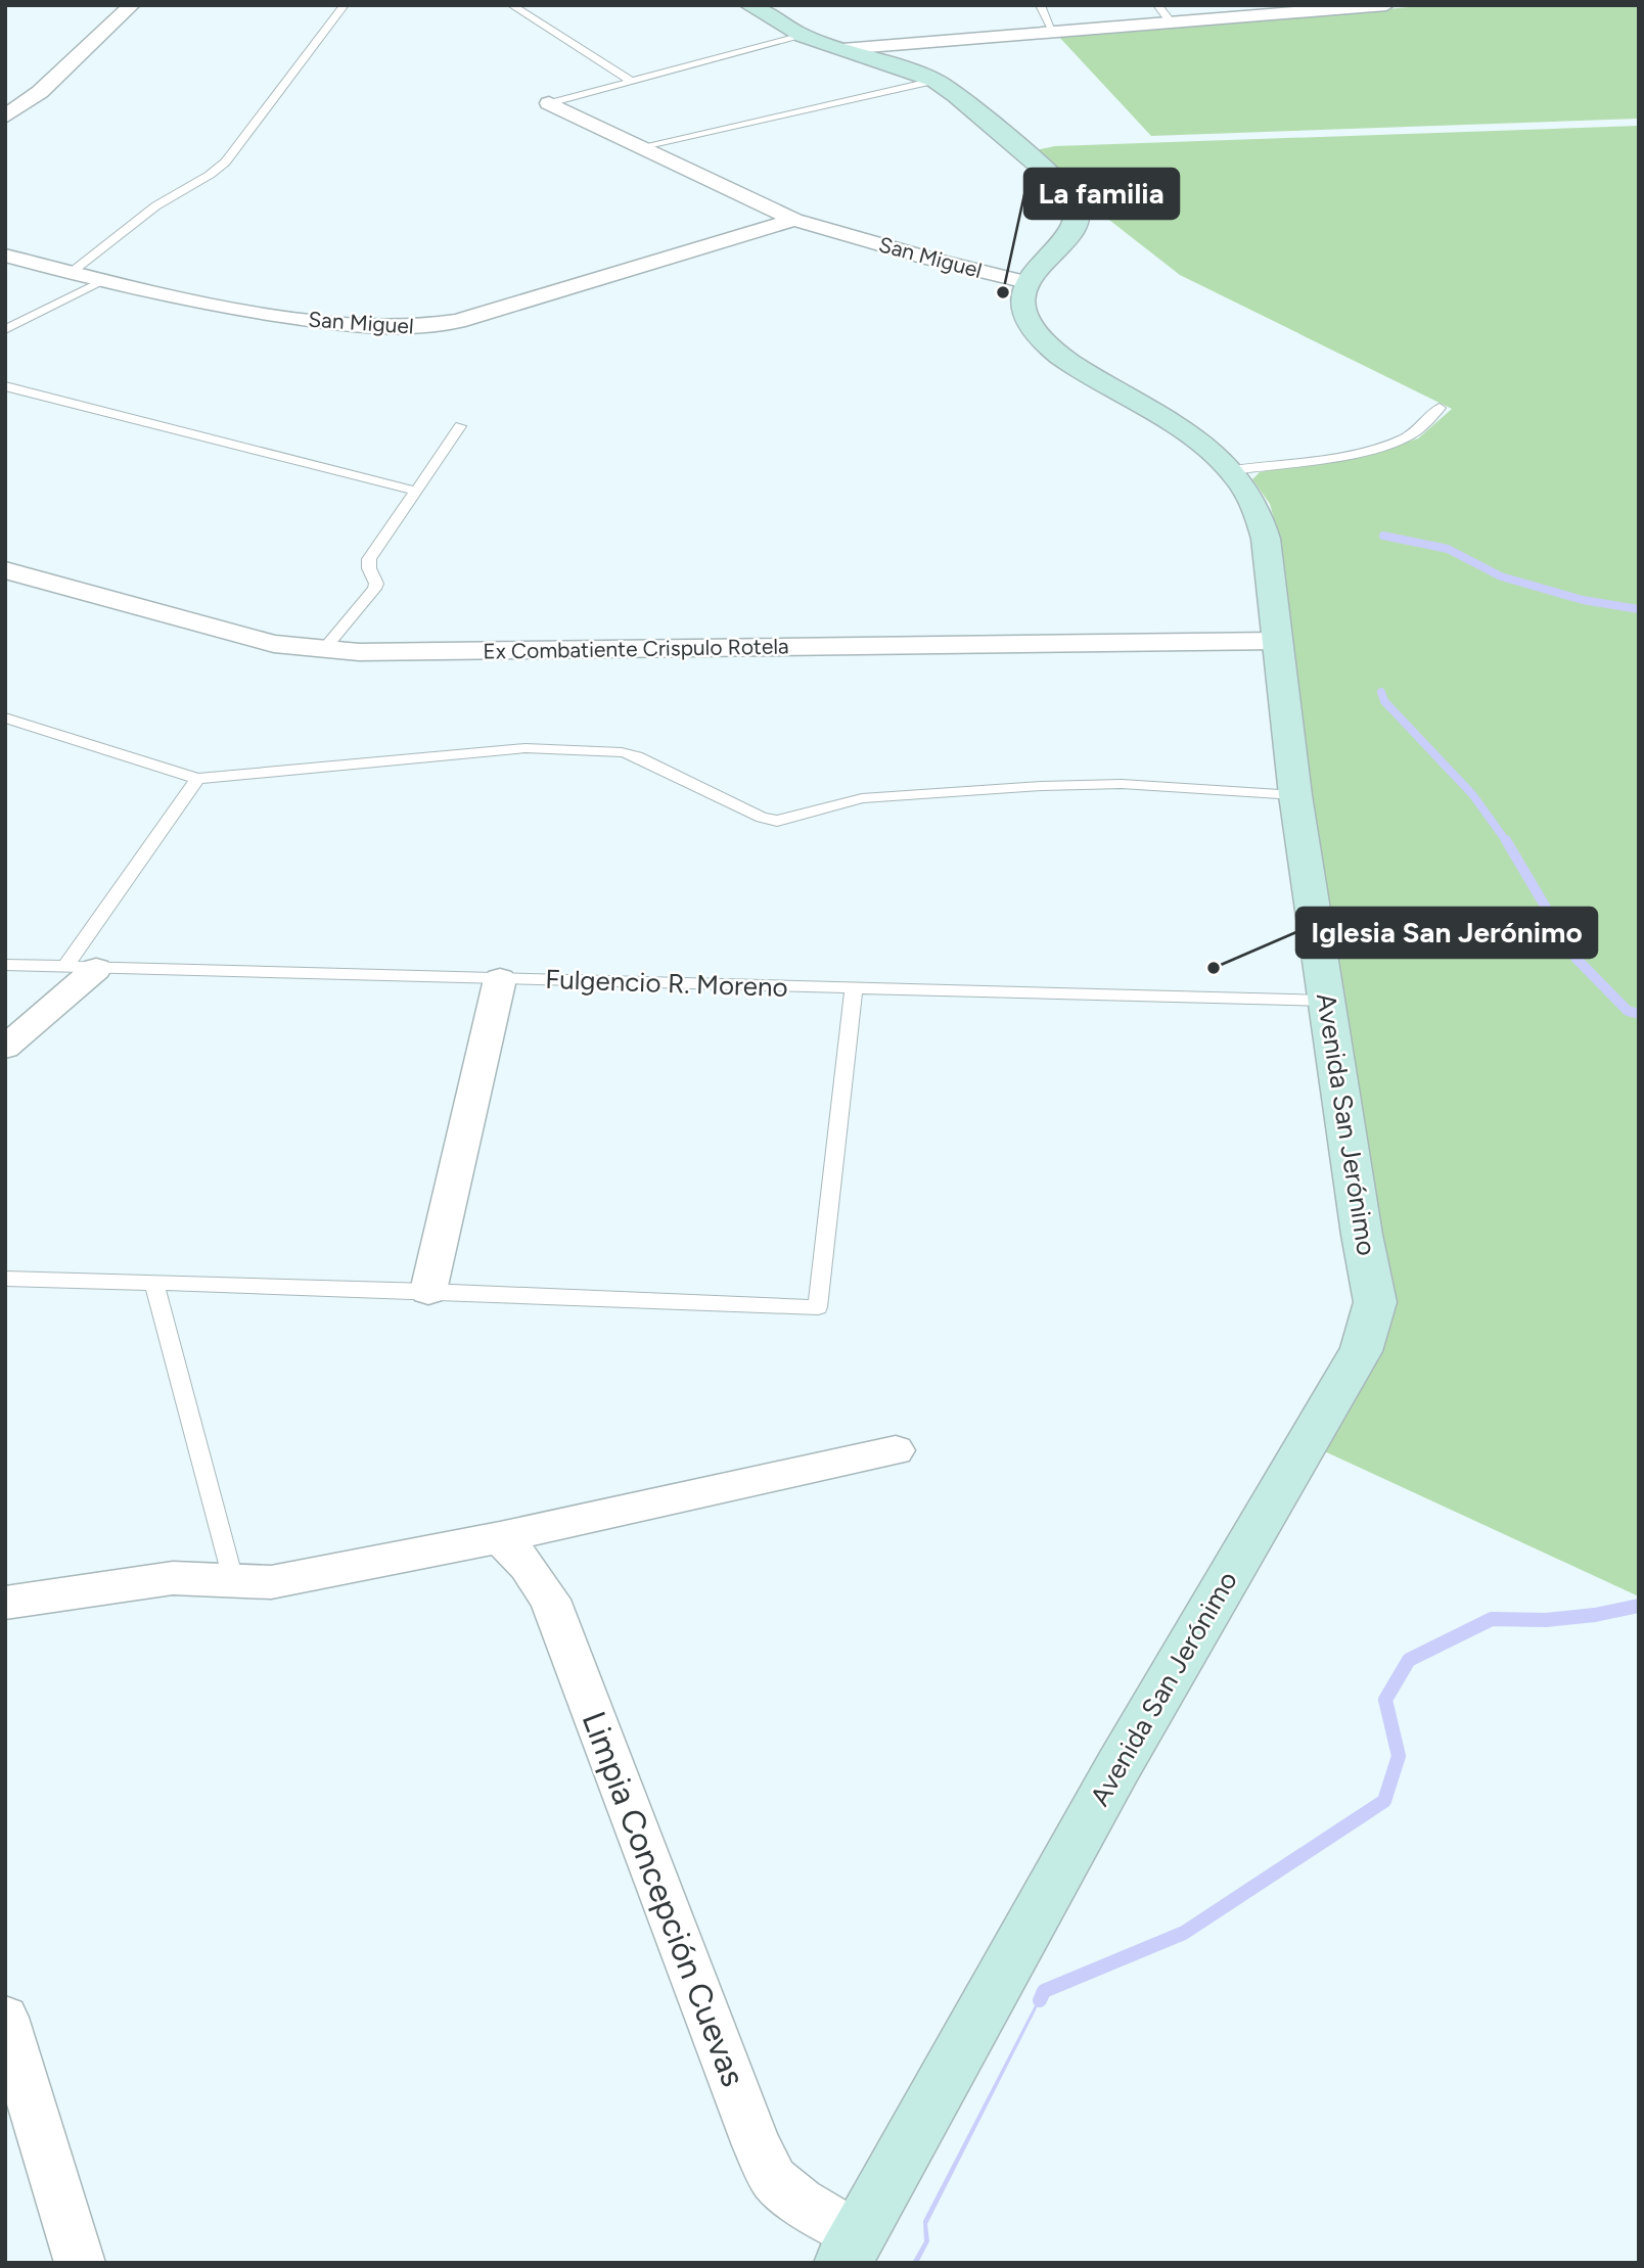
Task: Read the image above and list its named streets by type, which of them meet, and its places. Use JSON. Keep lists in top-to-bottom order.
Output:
{
  "streets": {
    "street": [
      "San Miguel",
      "Ex Combatiente Crispulo Rotela",
      "Avenida San Jerónimo",
      "Limpia Concepción Cuevas"
    ],
    "lane": ["Fulgencio R. Moreno"]
  },
  "crossings": [
    ["San Miguel", "Avenida San Jerónimo"],
    ["Ex Combatiente Crispulo Rotela", "Avenida San Jerónimo"],
    ["Fulgencio R. Moreno", "Avenida San Jerónimo"],
    ["Avenida San Jerónimo", "Limpia Concepción Cuevas"]
  ],
  "places": ["La familia", "Iglesia San Jerónimo"]
}
